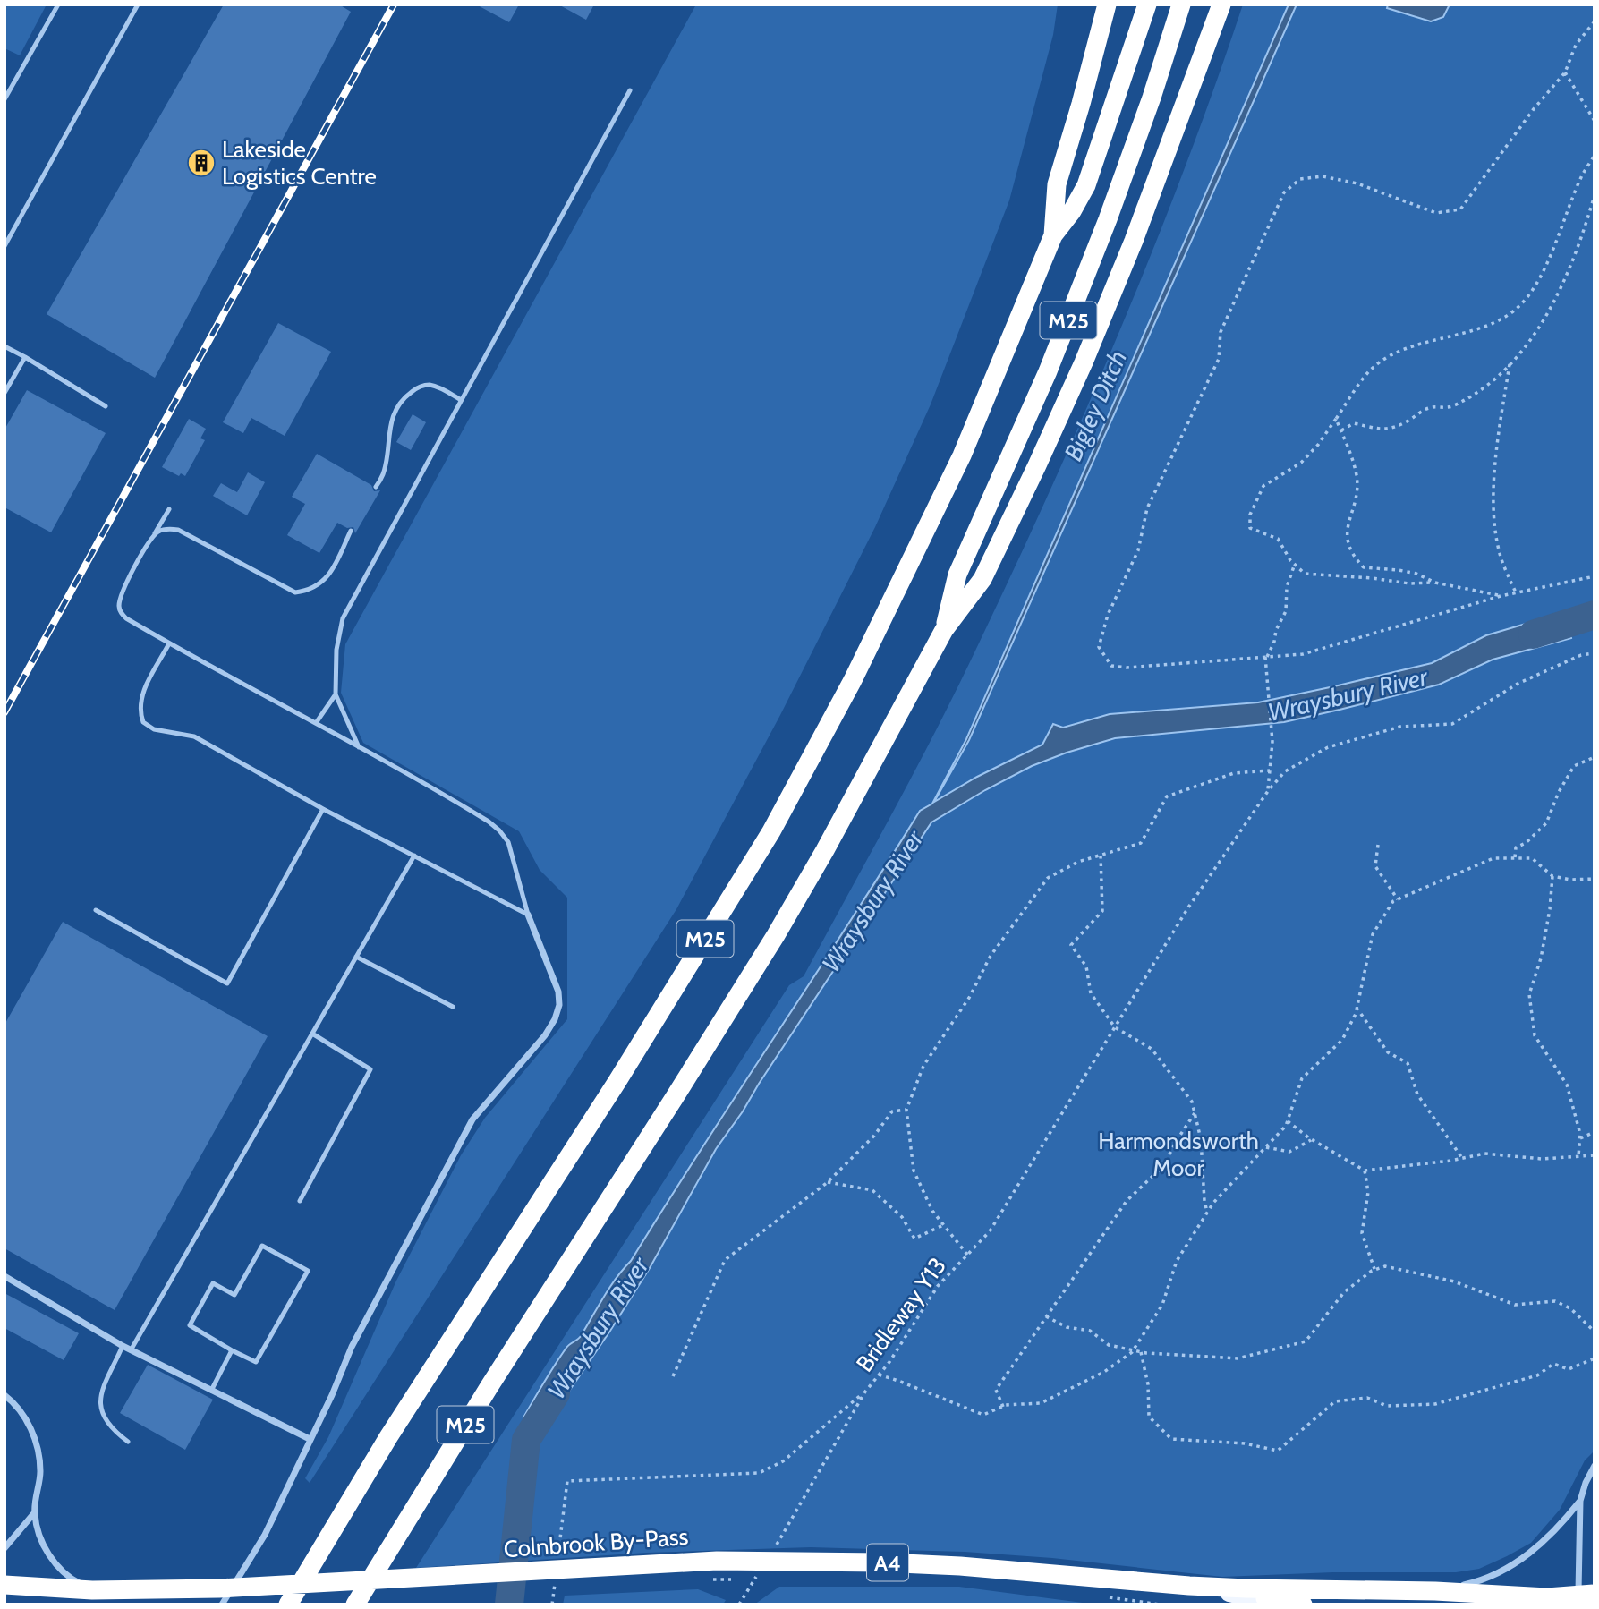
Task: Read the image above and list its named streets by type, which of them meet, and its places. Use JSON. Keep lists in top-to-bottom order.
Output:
{
  "streets": {
    "highway": ["M25", "Colnbrook By-Pass", "A4"],
    "path": ["Bridleway Y13"]
  },
  "crossings": [
    ["Bridleway Y13", "Colnbrook By-Pass"],
    ["Colnbrook By-Pass", "A4"]
  ],
  "water": ["Bigley Ditch", "Wraysbury River"],
  "parks": ["Harmondsworth Moor"],
  "places": {
    "building": ["Lakeside Logistics Centre"]
  }
}
